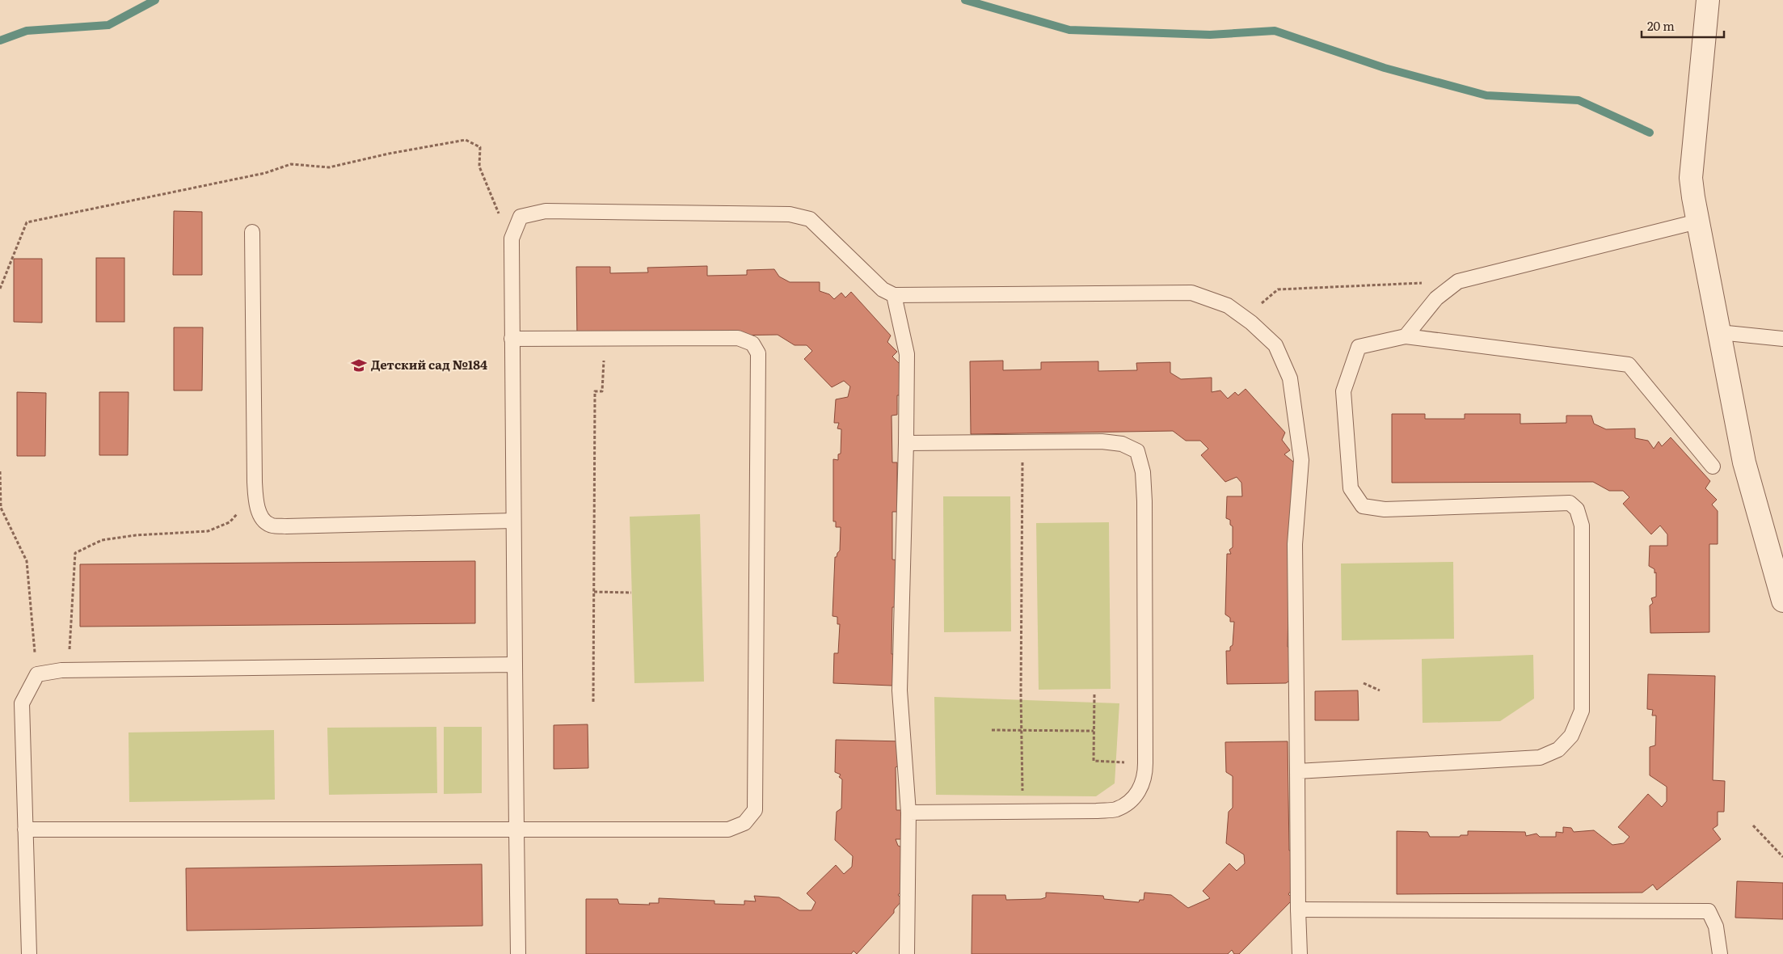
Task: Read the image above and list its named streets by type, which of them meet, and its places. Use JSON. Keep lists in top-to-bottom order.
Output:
{
  "places": {
    "school or university": ["Детский сад №184"]
  },
  "scale_bar": "20 m"
}
